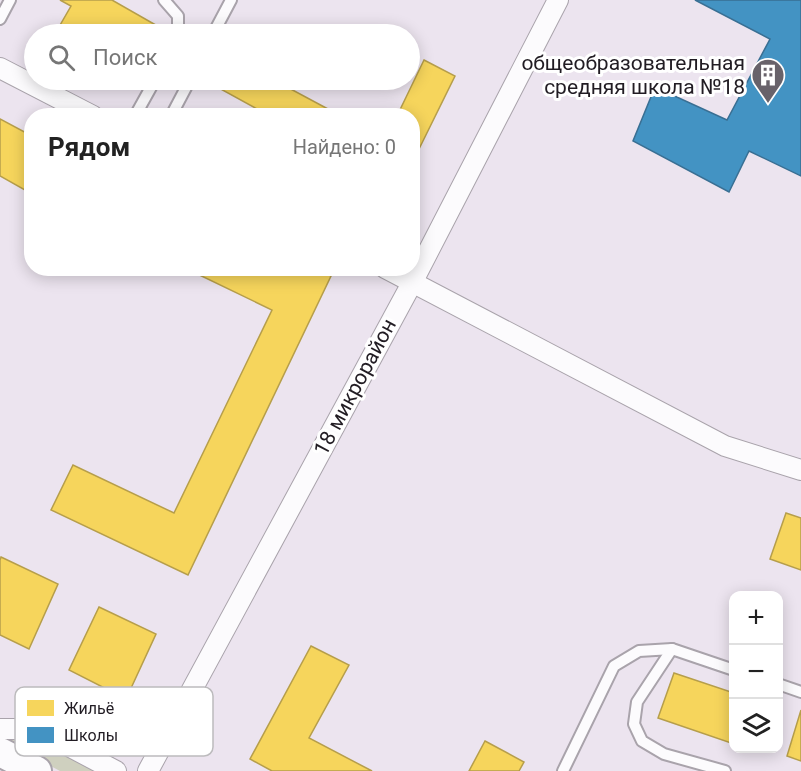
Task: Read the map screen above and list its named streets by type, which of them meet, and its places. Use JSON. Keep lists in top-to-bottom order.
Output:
{
  "streets": {
    "street": ["18 микрорайон"]
  },
  "places": {
    "building": ["общеобразовательная средняя школа №18"]
  },
  "legend": ["Жильё", "Школы"],
  "page": {
    "search": "Поиск",
    "heading": ["Рядом", "Найдено: 0"],
    "map_buttons": ["+", "−"]
  }
}
